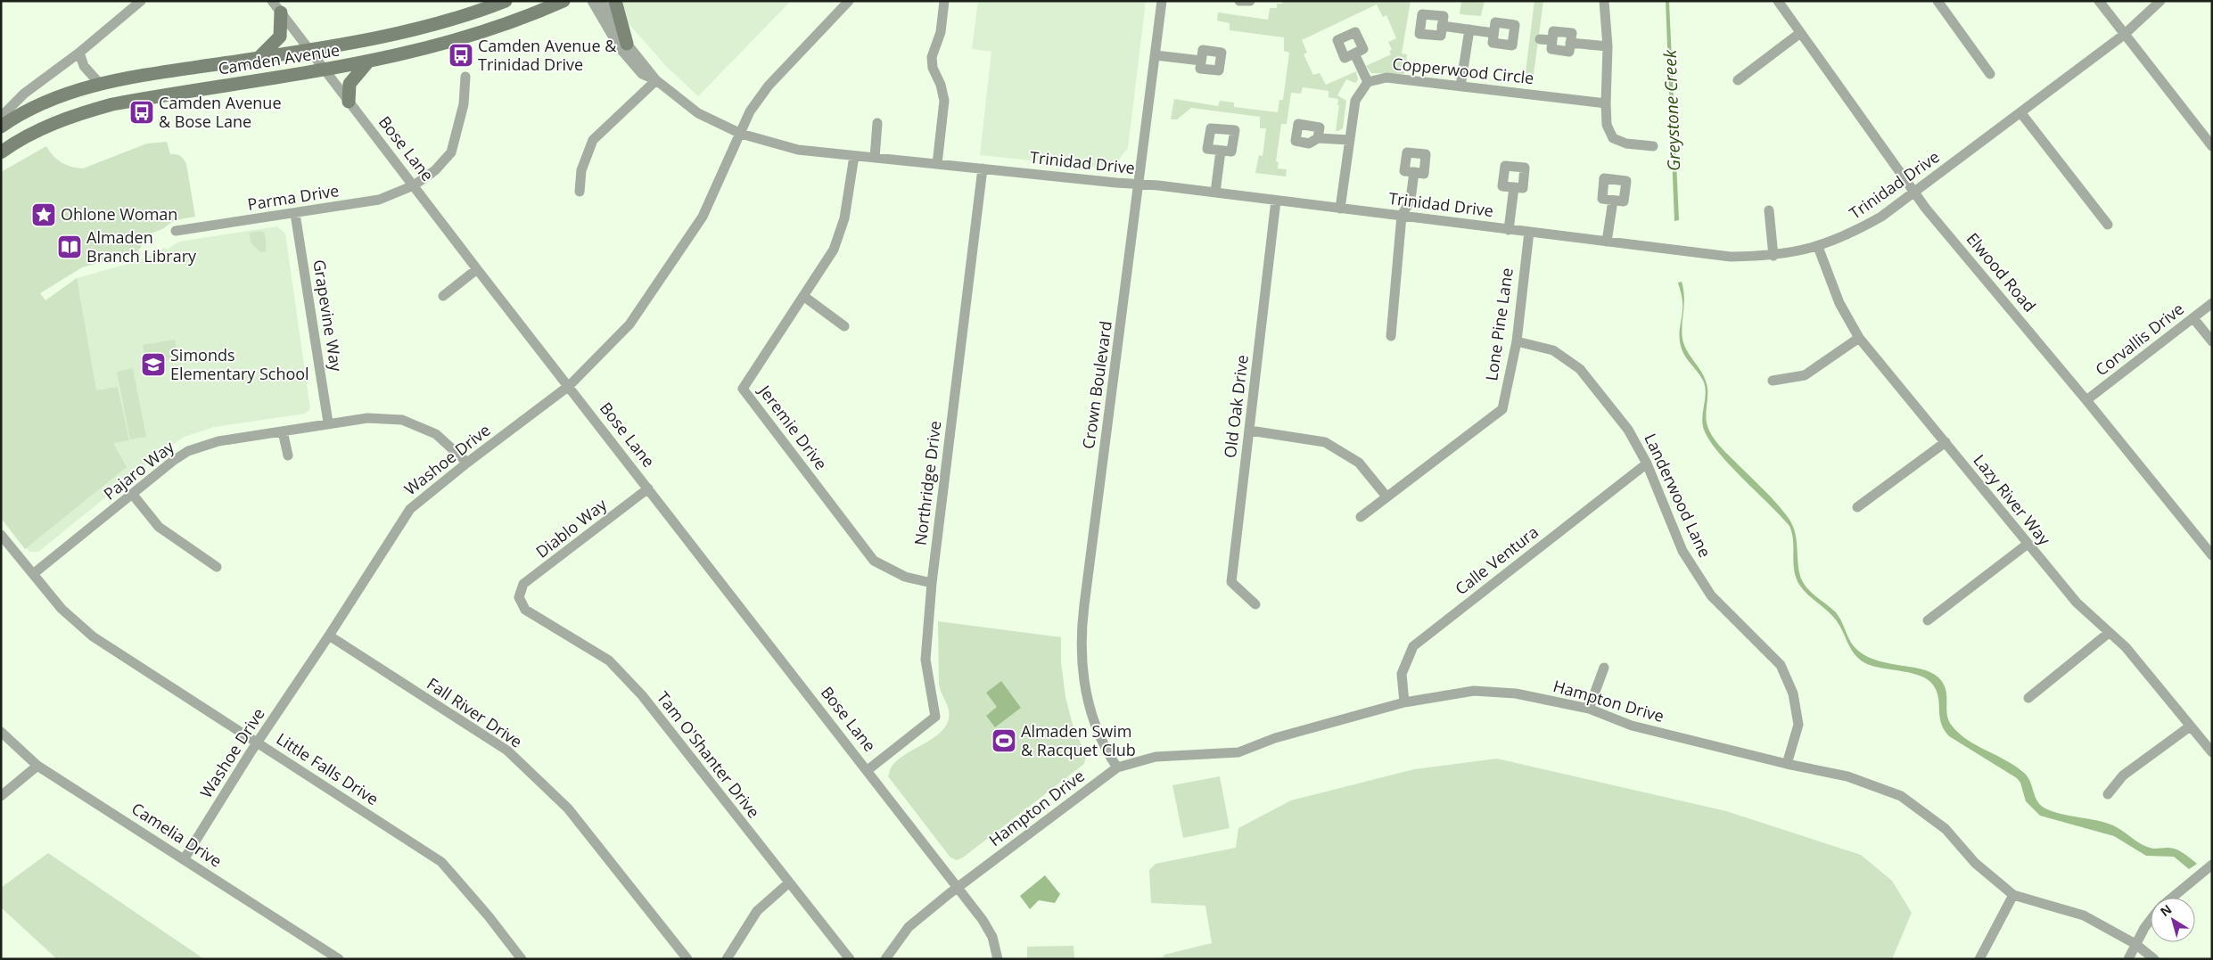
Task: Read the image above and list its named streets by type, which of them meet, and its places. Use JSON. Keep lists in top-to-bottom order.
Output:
{
  "streets": {
    "main road": ["Camden Avenue"],
    "street": [
      "Copperwood Circle",
      "Bose Lane",
      "Trinidad Drive",
      "Parma Drive",
      "Elwood Road",
      "Grapevine Way",
      "Lone Pine Lane",
      "Corvallis Drive",
      "Crown Boulevard",
      "Old Oak Drive",
      "Jeremie Drive",
      "Washoe Drive",
      "Pajaro Way",
      "Northridge Drive",
      "Landerwood Lane",
      "Lazy River Way",
      "Diablo Way",
      "Calle Ventura",
      "Hampton Drive",
      "Fall River Drive",
      "Tam O'Shanter Drive",
      "Little Falls Drive",
      "Camelia Drive"
    ]
  },
  "crossings": [
    ["Camden Avenue", "Bose Lane"],
    ["Bose Lane", "Parma Drive"],
    ["Bose Lane", "Washoe Drive"],
    ["Bose Lane", "Northridge Drive"],
    ["Bose Lane", "Diablo Way"],
    ["Bose Lane", "Hampton Drive"],
    ["Trinidad Drive", "Elwood Road"],
    ["Trinidad Drive", "Lone Pine Lane"],
    ["Trinidad Drive", "Crown Boulevard"],
    ["Trinidad Drive", "Old Oak Drive"],
    ["Trinidad Drive", "Jeremie Drive"],
    ["Trinidad Drive", "Washoe Drive"],
    ["Trinidad Drive", "Northridge Drive"],
    ["Trinidad Drive", "Lazy River Way"],
    ["Parma Drive", "Grapevine Way"],
    ["Elwood Road", "Corvallis Drive"],
    ["Grapevine Way", "Pajaro Way"],
    ["Lone Pine Lane", "Landerwood Lane"],
    ["Crown Boulevard", "Hampton Drive"],
    ["Jeremie Drive", "Northridge Drive"],
    ["Washoe Drive", "Pajaro Way"],
    ["Washoe Drive", "Fall River Drive"],
    ["Washoe Drive", "Little Falls Drive"],
    ["Washoe Drive", "Camelia Drive"],
    ["Pajaro Way", "Little Falls Drive"],
    ["Landerwood Lane", "Calle Ventura"],
    ["Landerwood Lane", "Hampton Drive"],
    ["Diablo Way", "Tam O'Shanter Drive"],
    ["Calle Ventura", "Hampton Drive"]
  ],
  "water": ["Greystone Creek"],
  "places": {
    "bus stop": ["Camden Avenue & Trinidad Drive", "Camden Avenue & Bose Lane"],
    "place": ["Ohlone Woman"],
    "library": ["Almaden Branch Library"],
    "school or university": ["Simonds Elementary School"],
    "sports": ["Almaden Swim & Racquet Club"]
  },
  "north": "top left"
}
